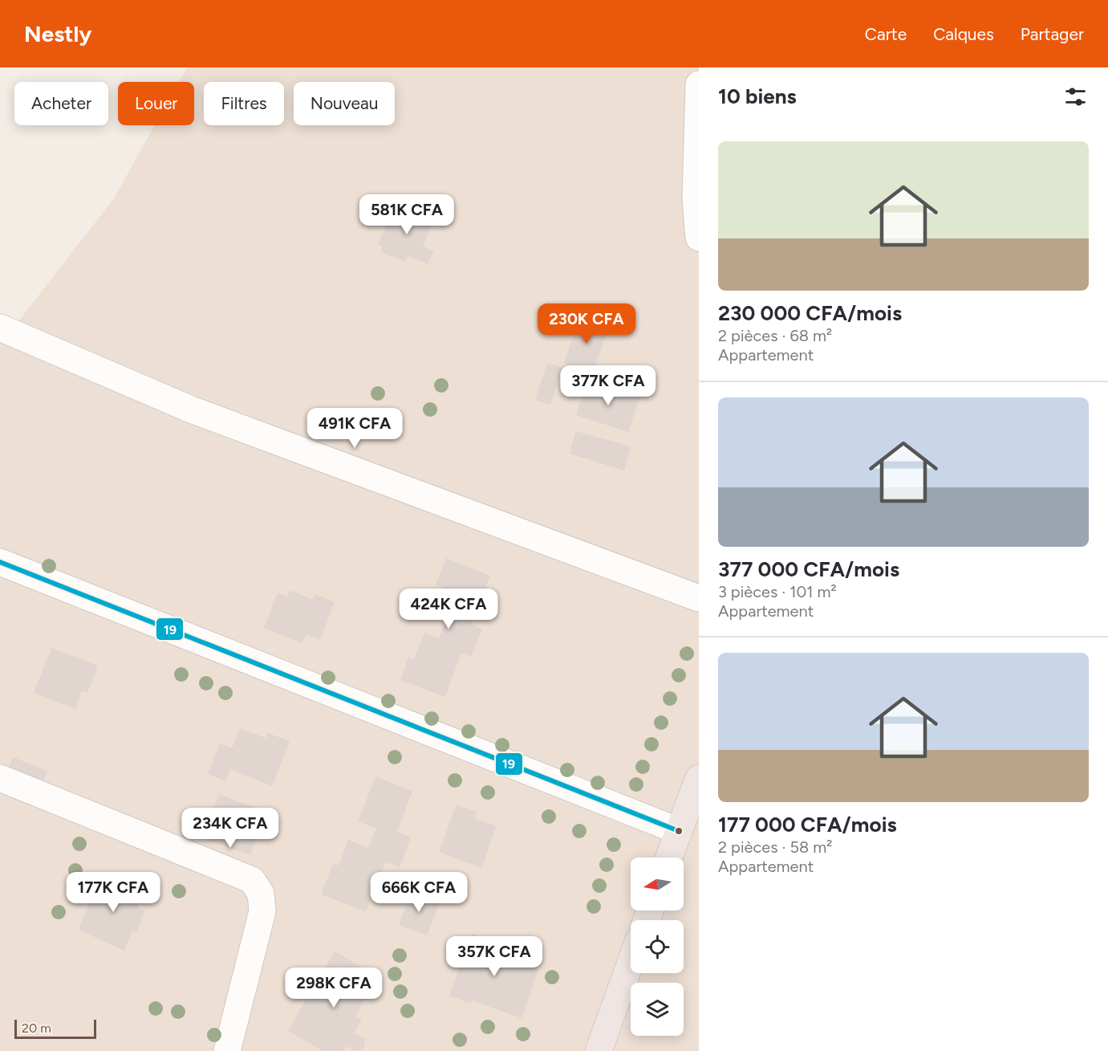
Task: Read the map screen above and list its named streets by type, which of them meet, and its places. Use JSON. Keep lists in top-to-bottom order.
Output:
{
  "lines": ["transit line 19"],
  "scale_bar": "20 m",
  "north": "left",
  "page": {
    "header": "Nestly",
    "nav": ["Carte", "Calques", "Partager"],
    "heading": "10 biens",
    "chip": [
      "Acheter",
      "Louer",
      "Filtres",
      "Nouveau"
    ],
    "list": [
      {
        "name": "230 000 CFA/mois",
        "note": "2 pièces · 68 m² · Appartement"
      },
      {
        "name": "377 000 CFA/mois",
        "note": "3 pièces · 101 m² · Appartement"
      },
      {
        "name": "177 000 CFA/mois",
        "note": "2 pièces · 58 m² · Appartement"
      }
    ],
    "price": [
      "581K CFA",
      "230K CFA",
      "377K CFA",
      "491K CFA",
      "424K CFA",
      "234K CFA",
      "177K CFA",
      "666K CFA",
      "357K CFA",
      "298K CFA"
    ],
    "scale": "20 m"
  }
}
